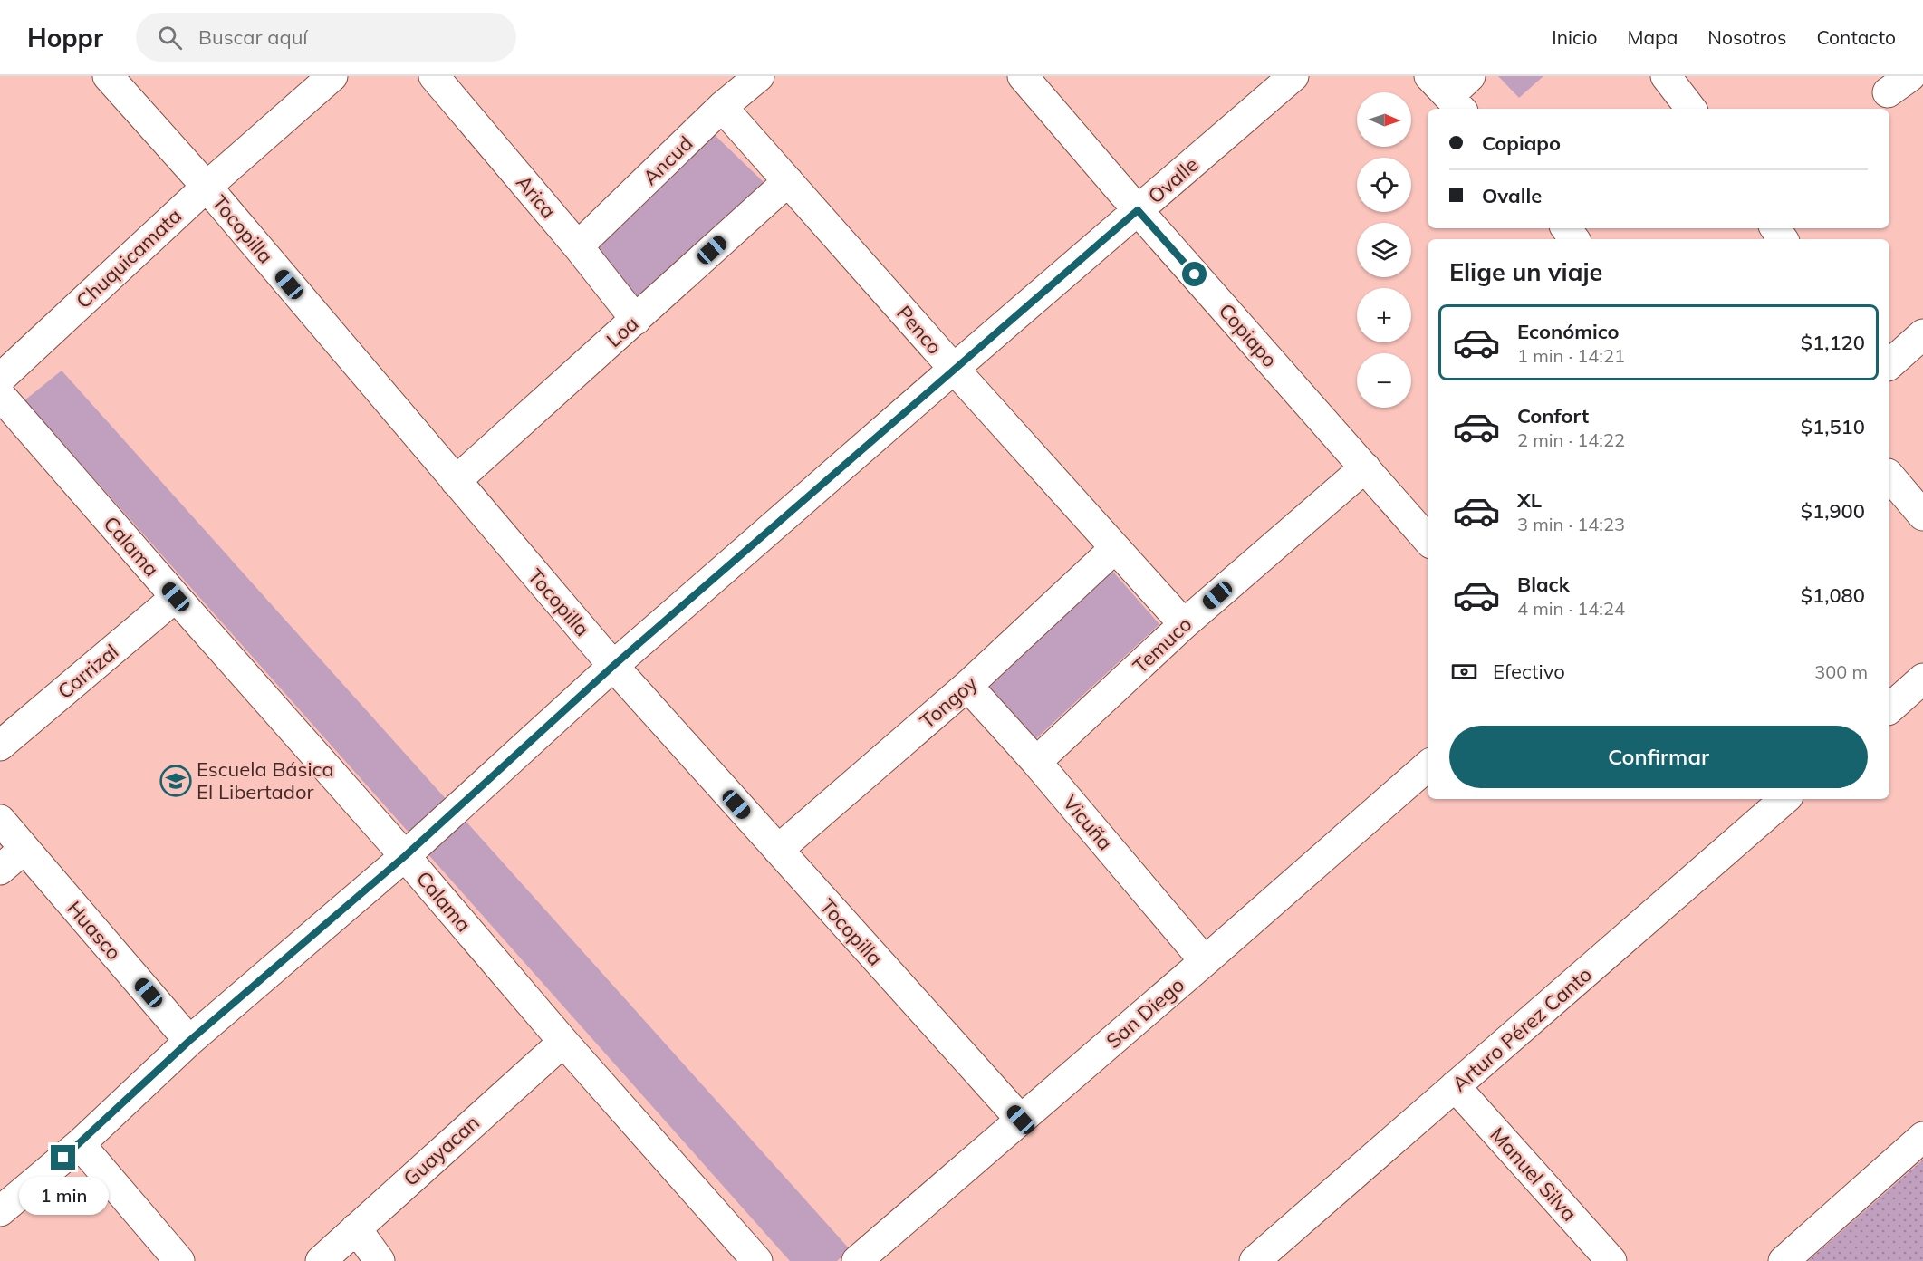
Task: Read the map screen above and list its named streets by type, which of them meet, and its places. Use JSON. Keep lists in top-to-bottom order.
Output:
{
  "streets": {
    "street": [
      "Ancud",
      "Ovalle",
      "Arica",
      "Tocopilla",
      "Chuquicamata",
      "Penco",
      "Loa",
      "Copiapo",
      "Calama",
      "Temuco",
      "Carrizal",
      "Tongoy",
      "Vicuña",
      "Huasco",
      "San Diego",
      "Arturo Pérez Canto",
      "Guayacan",
      "Manuel Silva"
    ]
  },
  "crossings": [
    ["Ancud", "Arica"],
    ["Ancud", "Penco"],
    ["Ovalle", "Tocopilla"],
    ["Ovalle", "Penco"],
    ["Ovalle", "Copiapo"],
    ["Ovalle", "Calama"],
    ["Ovalle", "Huasco"],
    ["Arica", "Loa"],
    ["Tocopilla", "Chuquicamata"],
    ["Tocopilla", "Loa"],
    ["Tocopilla", "Tongoy"],
    ["Tocopilla", "San Diego"],
    ["Penco", "Loa"],
    ["Penco", "Temuco"],
    ["Penco", "Tongoy"],
    ["Copiapo", "Temuco"],
    ["Calama", "Carrizal"],
    ["Calama", "Guayacan"],
    ["Temuco", "Vicuña"],
    ["Tongoy", "Vicuña"],
    ["Vicuña", "San Diego"],
    ["Arturo Pérez Canto", "Manuel Silva"]
  ],
  "places": {
    "school or university": ["Escuela Básica El Libertador"]
  },
  "north": "right",
  "page": {
    "header": "Hoppr",
    "search": "Buscar aquí",
    "nav": [
      "Inicio",
      "Mapa",
      "Nosotros",
      "Contacto"
    ],
    "map_buttons": ["+", "−"],
    "banner": ["Copiapo", "Ovalle"],
    "heading": "Elige un viaje",
    "list": [
      {
        "name": "Económico",
        "note": "1 min · 14:21",
        "value": "$1,120"
      },
      {
        "name": "Confort",
        "note": "2 min · 14:22",
        "value": "$1,510"
      },
      {
        "name": "XL",
        "note": "3 min · 14:23",
        "value": "$1,900"
      },
      {
        "name": "Black",
        "note": "4 min · 14:24",
        "value": "$1,080"
      }
    ],
    "pay": ["Efectivo", "300 m"],
    "buttons": "Confirmar",
    "bubble": "1 min"
  }
}
